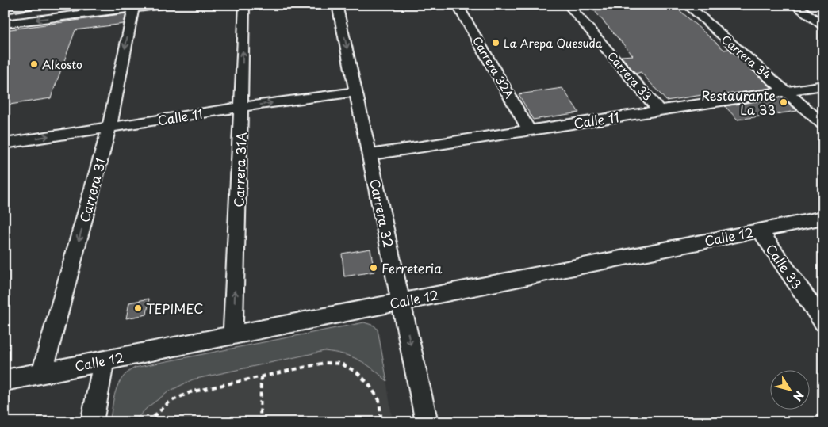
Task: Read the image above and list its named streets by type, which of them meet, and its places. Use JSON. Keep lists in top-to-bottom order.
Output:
{
  "streets": {
    "street": [
      "Carrera 34",
      "Carrera 32A",
      "Carrera 33",
      "Calle 11",
      "Carrera 31A",
      "Carrera 31",
      "Carrera 32",
      "Calle 12",
      "Calle 33"
    ]
  },
  "crossings": [
    ["Carrera 34", "Calle 11"],
    ["Carrera 32A", "Calle 11"],
    ["Carrera 33", "Calle 11"],
    ["Calle 11", "Carrera 31A"],
    ["Calle 11", "Carrera 31"],
    ["Calle 11", "Carrera 32"],
    ["Carrera 31A", "Calle 12"],
    ["Carrera 31", "Calle 12"],
    ["Carrera 32", "Calle 12"],
    ["Calle 12", "Calle 33"]
  ],
  "one_way": ["Carrera 31A", "Carrera 31", "Carrera 32"],
  "places": [
    "La Arepa Quesuda",
    "Alkosto",
    "Restaurante La 33",
    "Ferreteria",
    "TEPIMEC"
  ],
  "north": "bottom right"
}
